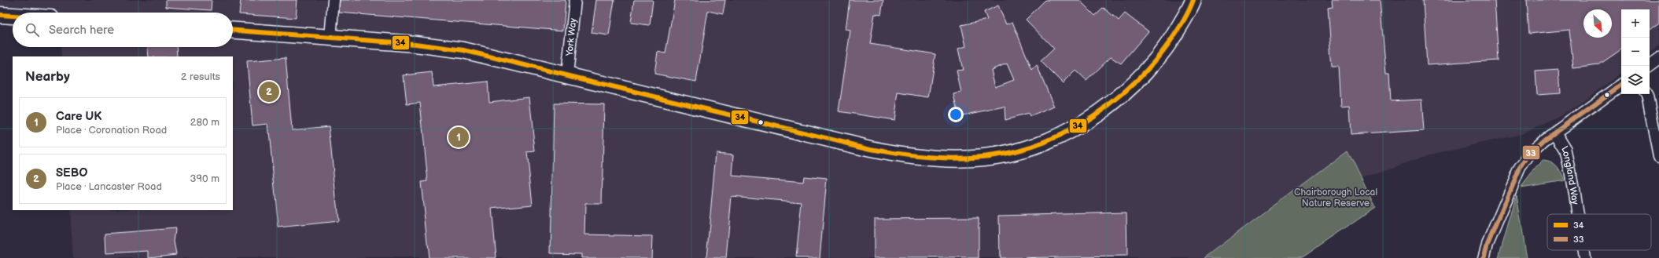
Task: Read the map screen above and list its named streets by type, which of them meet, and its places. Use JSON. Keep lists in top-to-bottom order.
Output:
{
  "streets": {
    "street": ["York Way", "Longland Way"]
  },
  "parks": ["Chairborough Local Nature Reserve"],
  "lines": ["transit line 34", "transit line 33"],
  "legend": ["34", "33"],
  "north": "bottom right",
  "page": {
    "map_buttons": ["+", "−"],
    "search": "Search here",
    "heading": ["Nearby", "2 results"],
    "pins": ["2", "1"],
    "list": [
      {
        "mark": "1",
        "name": "Care UK",
        "note": "Place · Coronation Road",
        "value": "280 m"
      },
      {
        "mark": "2",
        "name": "SEBO",
        "note": "Place · Lancaster Road",
        "value": "390 m"
      }
    ]
  }
}
